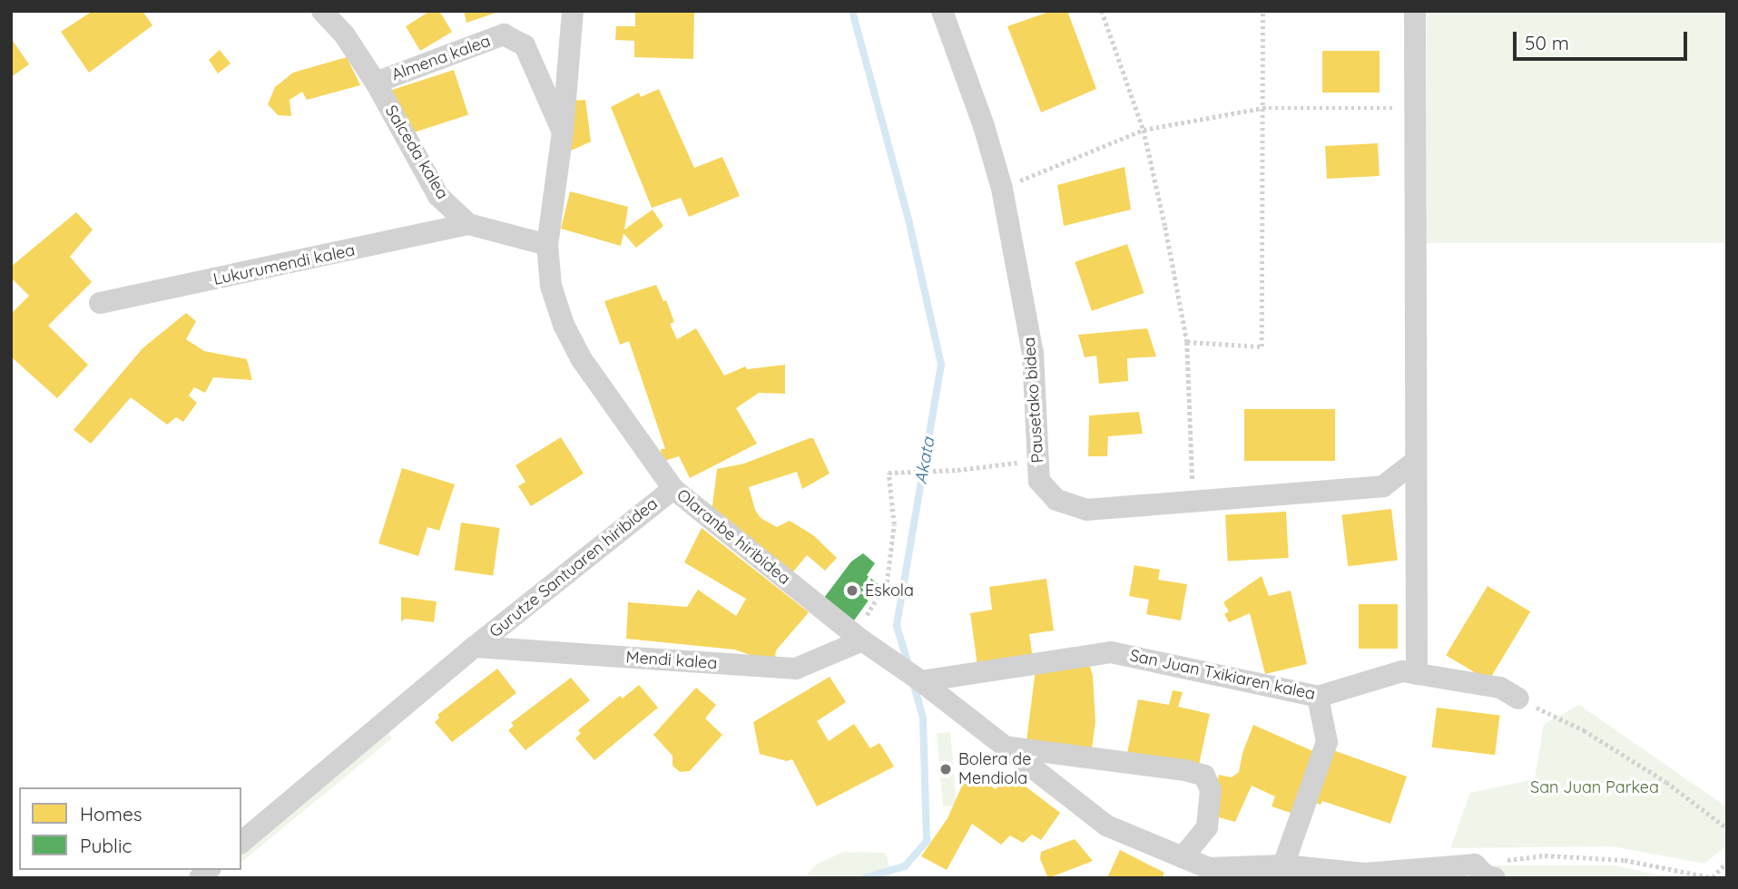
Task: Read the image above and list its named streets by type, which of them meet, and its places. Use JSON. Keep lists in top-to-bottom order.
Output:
{
  "streets": {
    "street": [
      "Almena kalea",
      "Salceda kalea",
      "Lukurumendi kalea",
      "Pausetako bidea",
      "Olaranbe hiribidea",
      "Gurutze Santuaren hiribidea",
      "Mendi kalea",
      "San Juan Txikiaren kalea"
    ]
  },
  "crossings": [
    ["Almena kalea", "Salceda kalea"],
    ["Almena kalea", "Olaranbe hiribidea"],
    ["Salceda kalea", "Lukurumendi kalea"],
    ["Salceda kalea", "Olaranbe hiribidea"],
    ["Olaranbe hiribidea", "Gurutze Santuaren hiribidea"],
    ["Olaranbe hiribidea", "Mendi kalea"],
    ["Olaranbe hiribidea", "San Juan Txikiaren kalea"],
    ["Gurutze Santuaren hiribidea", "Mendi kalea"]
  ],
  "water": ["Akata"],
  "parks": ["San Juan Parkea"],
  "places": ["Eskola", "Bolera de Mendiola"],
  "legend": ["Homes", "Public"],
  "scale_bar": "50 m"
}
